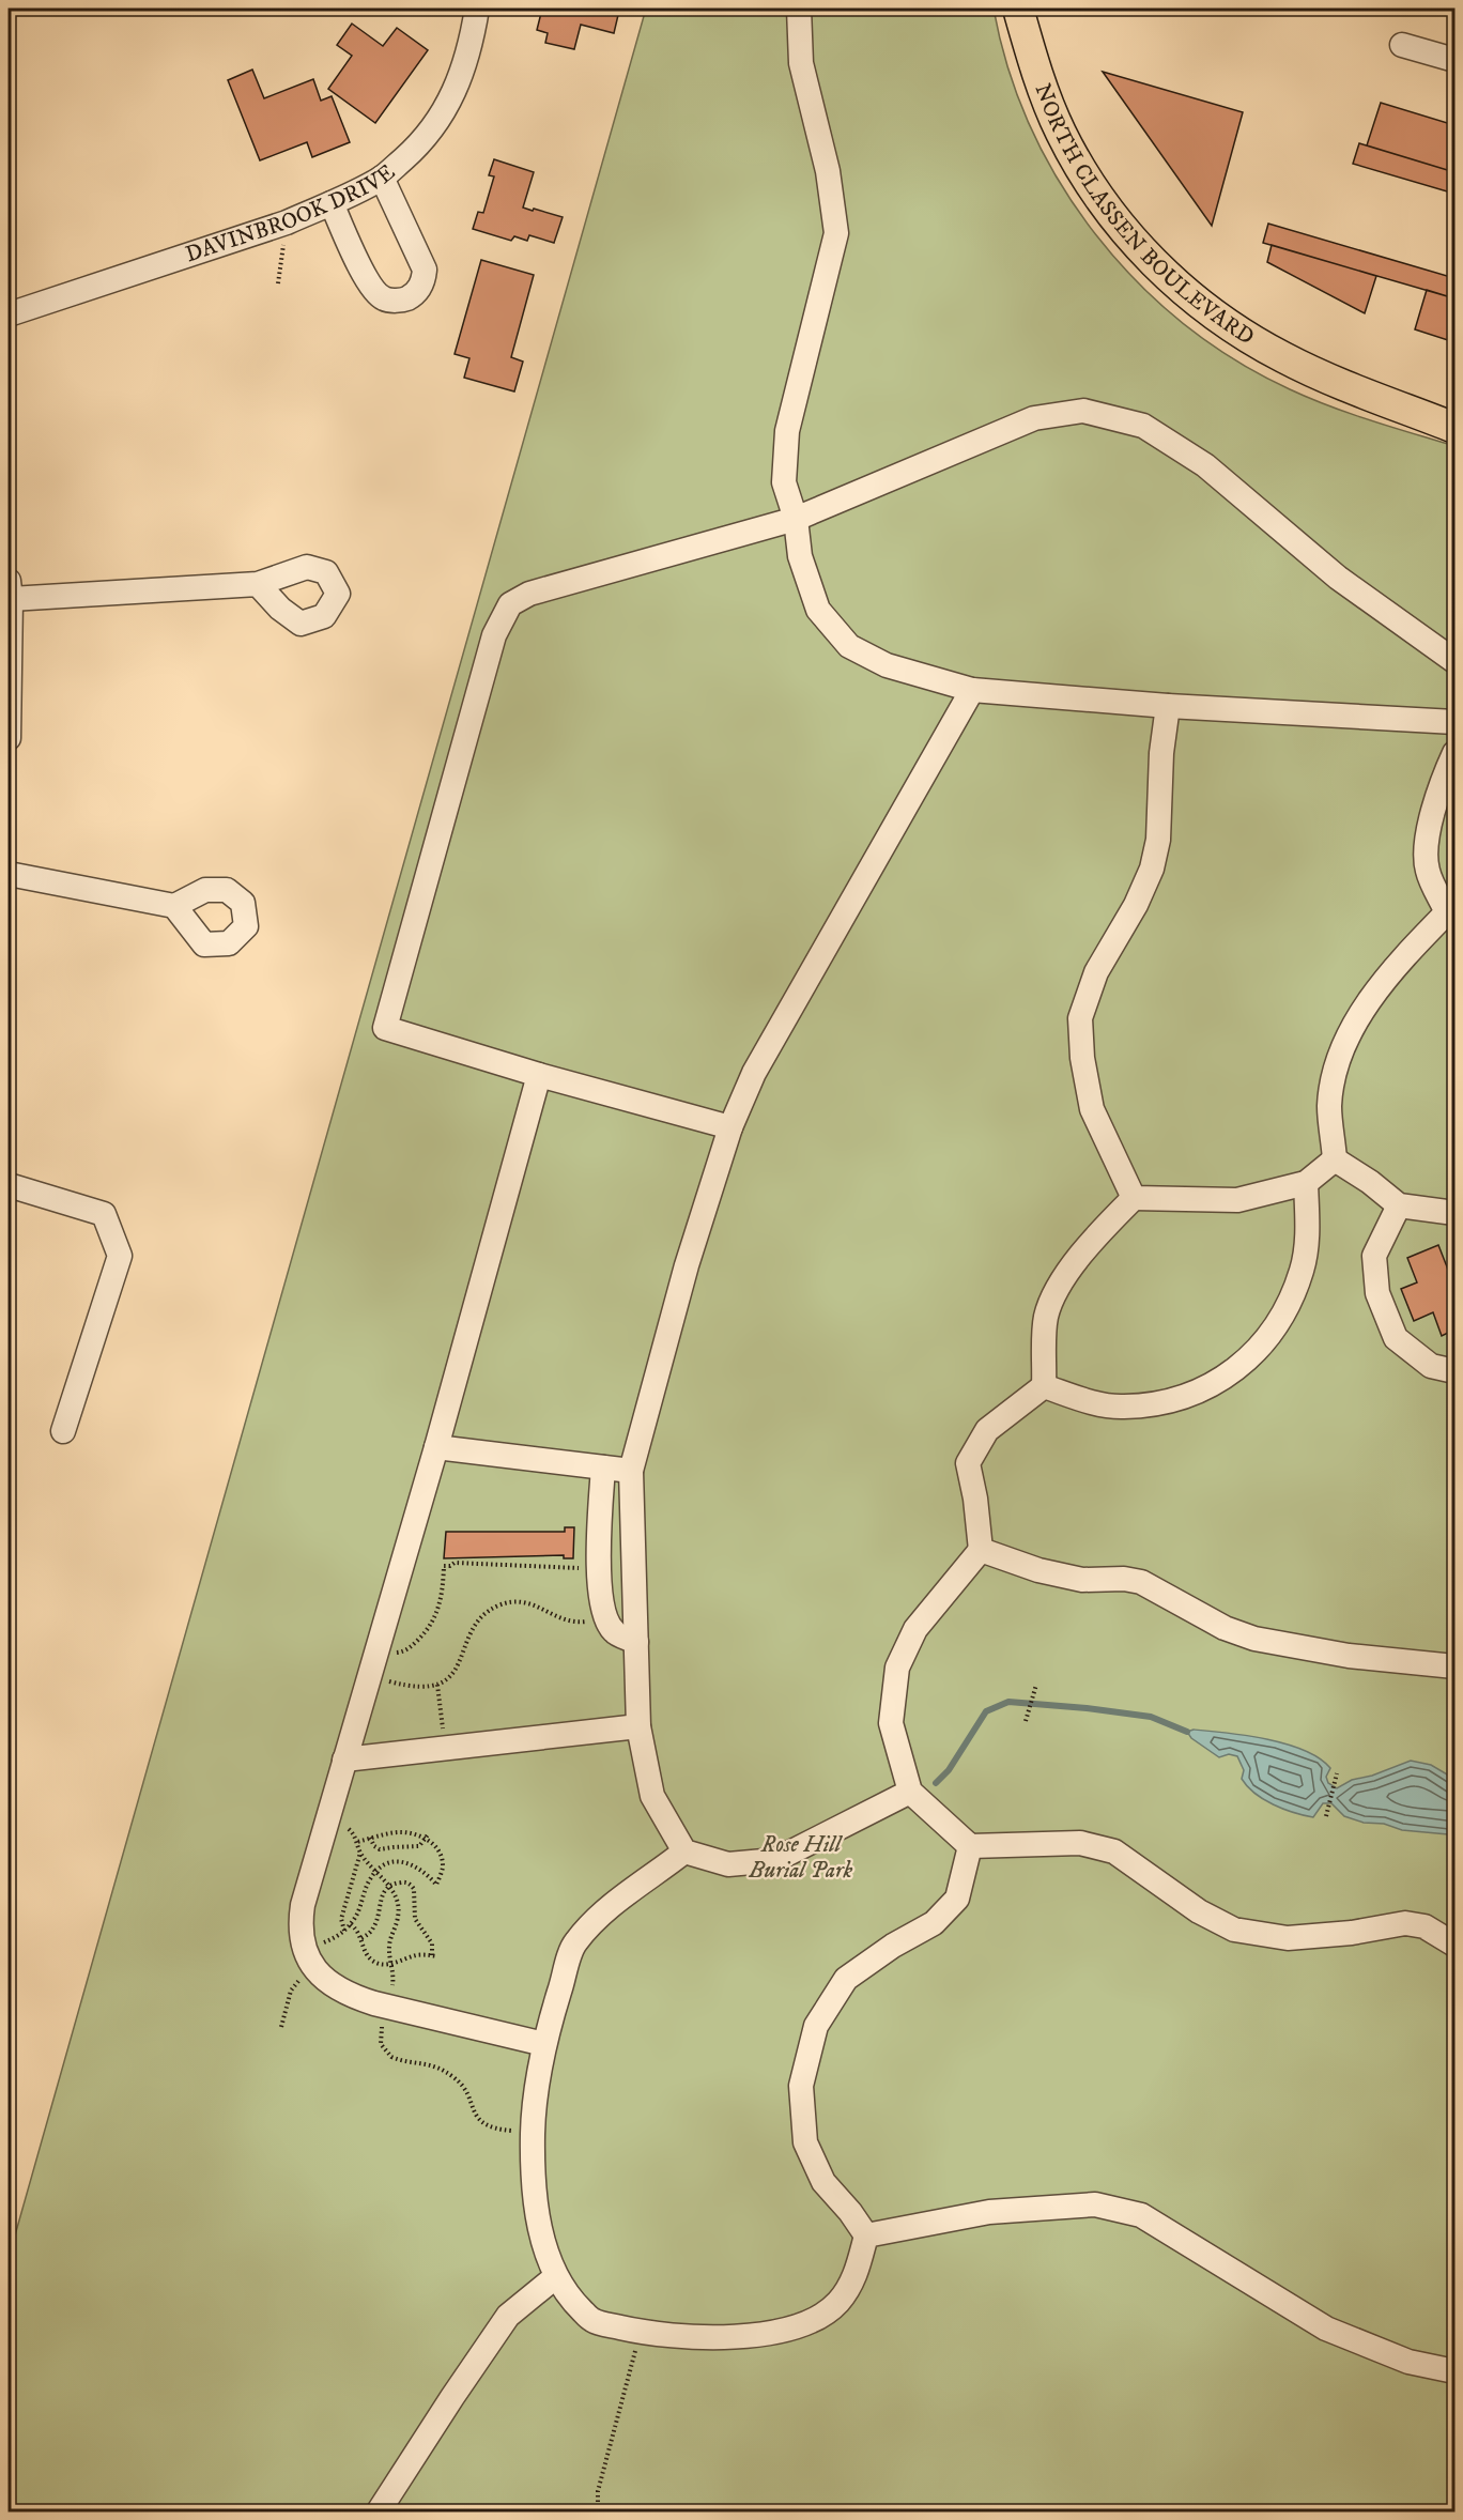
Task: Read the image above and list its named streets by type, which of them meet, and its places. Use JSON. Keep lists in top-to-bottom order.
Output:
{
  "streets": {
    "main road": ["NORTH CLASSEN BOULEVARD"],
    "street": ["DAVINBROOK DRIVE"]
  },
  "parks": ["Rose Hill Burial Park"]
}
